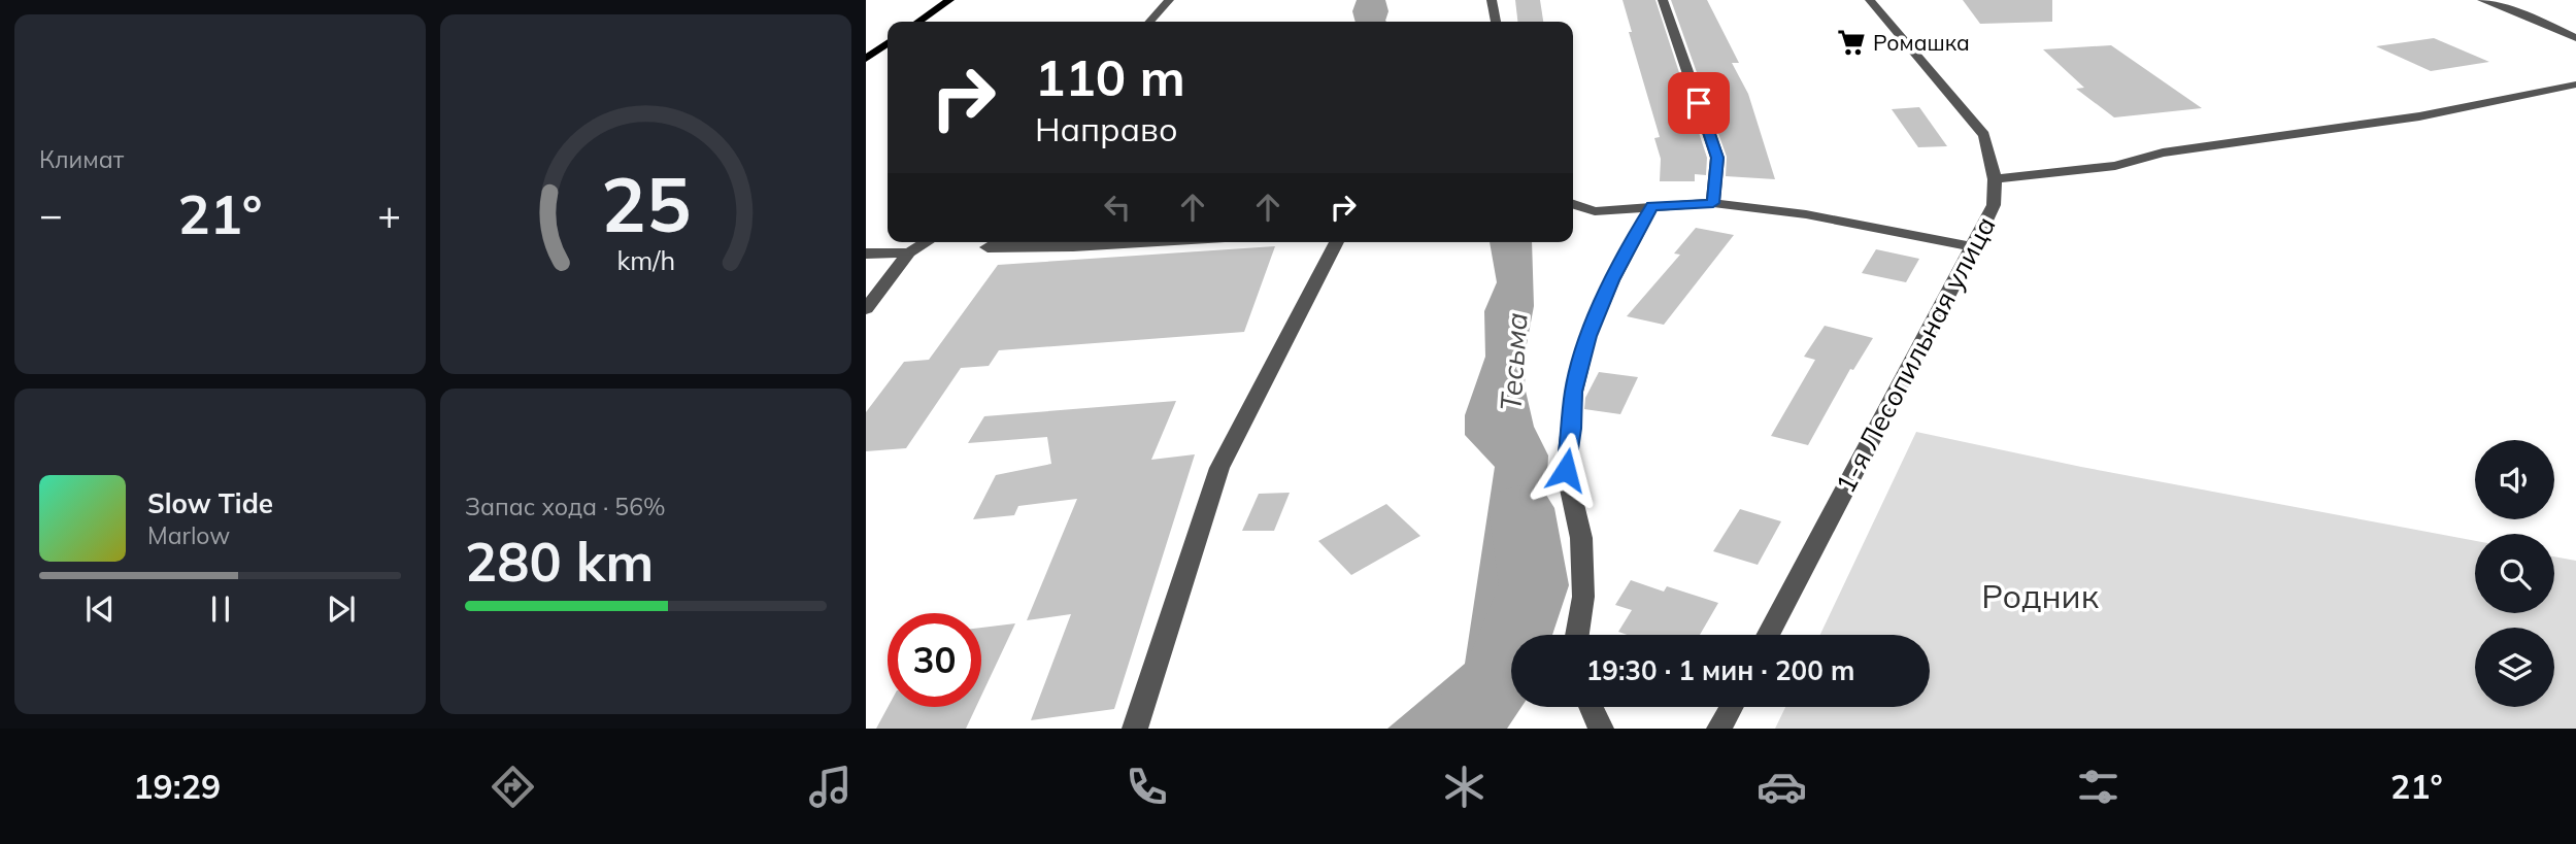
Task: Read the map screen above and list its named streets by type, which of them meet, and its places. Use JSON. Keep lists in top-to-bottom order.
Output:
{
  "streets": {
    "street": ["1-я Лесопильная улица"]
  },
  "water": ["Тесьма"],
  "parks": ["Родник"],
  "places": {
    "supermarket": ["Ромашка"]
  },
  "page": {
    "tile": [
      "Климат",
      ["Запас хода · 56%", "280 km"]
    ],
    "turn": ["110 m", "Направо"],
    "heat": ["−", "21°", "+"],
    "song": ["Slow Tide", "Marlow"],
    "limit": "30",
    "trip": "19:30 · 1 мин · 200 m",
    "tabs": ["19:29", "21°"],
    "gauge": ["25", "km/h"]
  }
}
